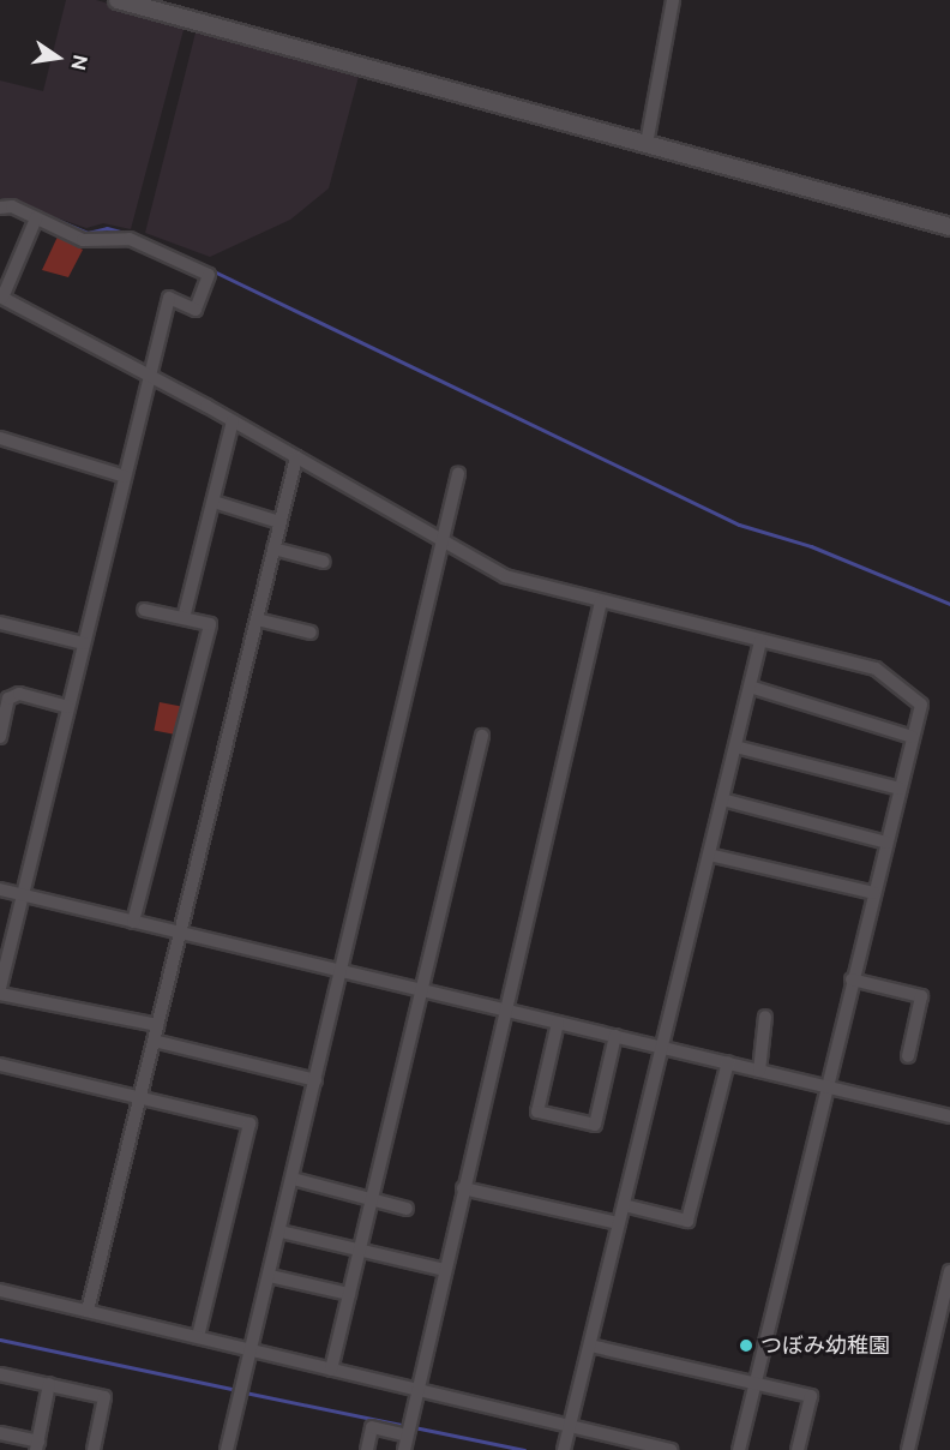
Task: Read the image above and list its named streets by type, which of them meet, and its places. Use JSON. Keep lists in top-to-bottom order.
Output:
{
  "places": ["つぼみ幼稚園"],
  "north": "right"
}
